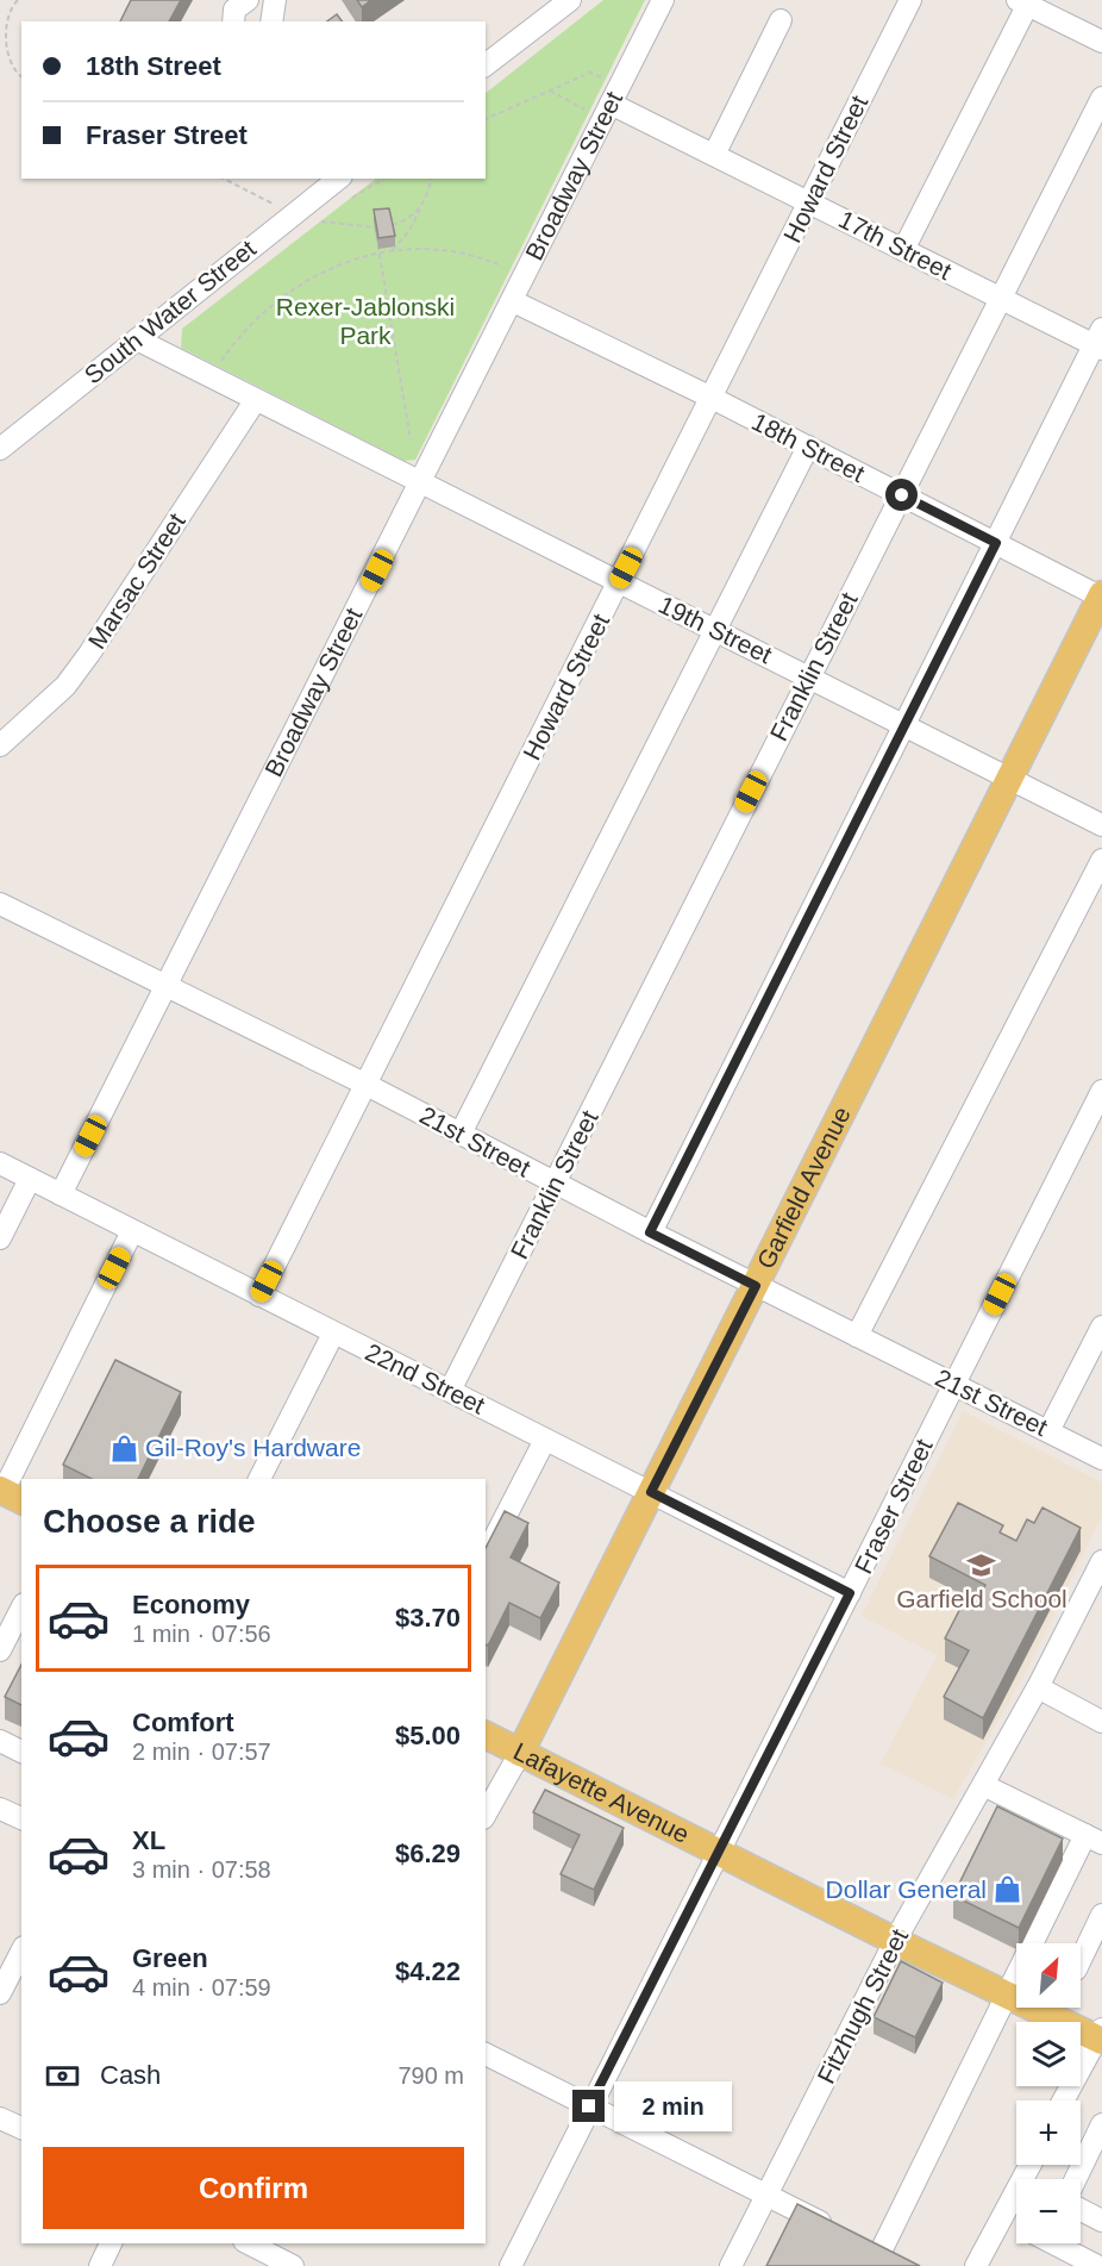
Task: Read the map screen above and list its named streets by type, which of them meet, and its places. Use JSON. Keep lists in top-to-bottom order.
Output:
{
  "streets": {
    "main road": ["Garfield Avenue", "Lafayette Avenue"],
    "street": [
      "Howard Street",
      "Broadway Street",
      "17th Street",
      "South Water Street",
      "18th Street",
      "Marsac Street",
      "19th Street",
      "Franklin Street",
      "21st Street",
      "22nd Street",
      "Fraser Street",
      "Fitzhugh Street"
    ]
  },
  "crossings": [
    ["Howard Street", "17th Street"],
    ["Howard Street", "18th Street"],
    ["Howard Street", "19th Street"],
    ["Howard Street", "21st Street"],
    ["Howard Street", "22nd Street"],
    ["Broadway Street", "17th Street"],
    ["Broadway Street", "18th Street"],
    ["Broadway Street", "19th Street"],
    ["Broadway Street", "21st Street"],
    ["Broadway Street", "22nd Street"],
    ["17th Street", "Franklin Street"],
    ["South Water Street", "19th Street"],
    ["18th Street", "Franklin Street"],
    ["18th Street", "Garfield Avenue"],
    ["Marsac Street", "19th Street"],
    ["19th Street", "Franklin Street"],
    ["19th Street", "Garfield Avenue"],
    ["Franklin Street", "21st Street"],
    ["Franklin Street", "22nd Street"],
    ["21st Street", "Garfield Avenue"],
    ["21st Street", "Fraser Street"],
    ["Garfield Avenue", "22nd Street"],
    ["Garfield Avenue", "Lafayette Avenue"],
    ["22nd Street", "Fraser Street"],
    ["Fraser Street", "Lafayette Avenue"],
    ["Lafayette Avenue", "Fitzhugh Street"]
  ],
  "parks": ["Rexer-Jablonski Park"],
  "places": {
    "shop": ["Gil-Roy's Hardware", "Dollar General"],
    "school or university": ["Garfield School"]
  },
  "north": "top right",
  "page": {
    "banner": ["18th Street", "Fraser Street"],
    "heading": "Choose a ride",
    "list": [
      {
        "name": "Economy",
        "note": "1 min · 07:56",
        "value": "$3.70"
      },
      {
        "name": "Comfort",
        "note": "2 min · 07:57",
        "value": "$5.00"
      },
      {
        "name": "XL",
        "note": "3 min · 07:58",
        "value": "$6.29"
      },
      {
        "name": "Green",
        "note": "4 min · 07:59",
        "value": "$4.22"
      }
    ],
    "map_buttons": ["+", "−"],
    "pay": ["Cash", "790 m"],
    "bubble": "2 min",
    "buttons": "Confirm"
  }
}
